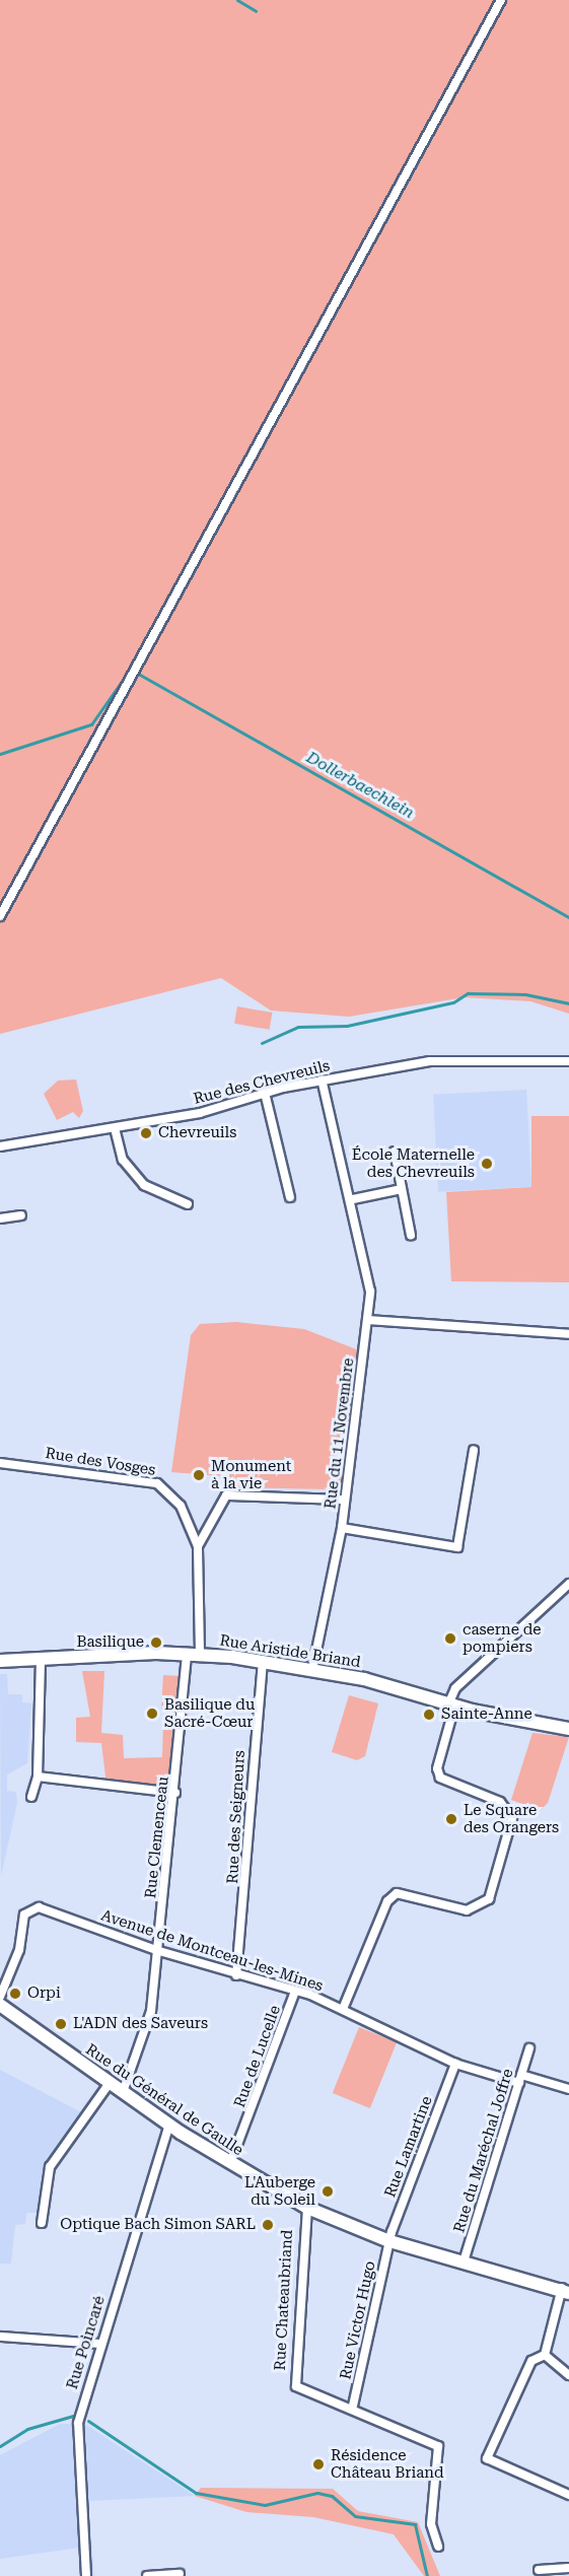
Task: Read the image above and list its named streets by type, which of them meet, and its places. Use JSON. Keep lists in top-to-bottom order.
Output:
{
  "streets": {
    "main road": ["Rue Aristide Briand", "Rue du Général de Gaulle"],
    "street": [
      "Rue des Chevreuils",
      "Rue du 11 Novembre",
      "Rue des Vosges",
      "Rue des Seigneurs",
      "Rue Clemenceau",
      "Avenue de Montceau-les-Mines",
      "Rue de Lucelle",
      "Rue Lamartine",
      "Rue du Maréchal Joffre",
      "Rue Chateaubriand",
      "Rue Victor Hugo",
      "Rue Poincaré"
    ]
  },
  "crossings": [
    ["Rue des Chevreuils", "Rue du 11 Novembre"],
    ["Rue du 11 Novembre", "Rue Aristide Briand"],
    ["Rue Aristide Briand", "Rue des Seigneurs"],
    ["Rue Aristide Briand", "Rue Clemenceau"],
    ["Rue des Seigneurs", "Avenue de Montceau-les-Mines"],
    ["Rue Clemenceau", "Avenue de Montceau-les-Mines"],
    ["Rue Clemenceau", "Rue du Général de Gaulle"],
    ["Avenue de Montceau-les-Mines", "Rue de Lucelle"],
    ["Avenue de Montceau-les-Mines", "Rue Lamartine"],
    ["Avenue de Montceau-les-Mines", "Rue du Maréchal Joffre"],
    ["Rue de Lucelle", "Rue du Général de Gaulle"],
    ["Rue du Général de Gaulle", "Rue Lamartine"],
    ["Rue du Général de Gaulle", "Rue du Maréchal Joffre"],
    ["Rue du Général de Gaulle", "Rue Chateaubriand"],
    ["Rue du Général de Gaulle", "Rue Victor Hugo"],
    ["Rue du Général de Gaulle", "Rue Poincaré"],
    ["Rue Lamartine", "Rue Victor Hugo"],
    ["Rue Chateaubriand", "Rue Victor Hugo"]
  ],
  "water": ["Dollerbaechlein"],
  "places": [
    "Chevreuils",
    "École Maternelle des Chevreuils",
    "Monument à la vie",
    "caserne de pompiers",
    "Basilique",
    "Basilique du Sacré-Cœur",
    "Sainte-Anne",
    "Le Square des Orangers",
    "Orpi",
    "L'ADN des Saveurs",
    "L'Auberge du Soleil",
    "Optique Bach Simon SARL",
    "Résidence Château Briand"
  ]
}
